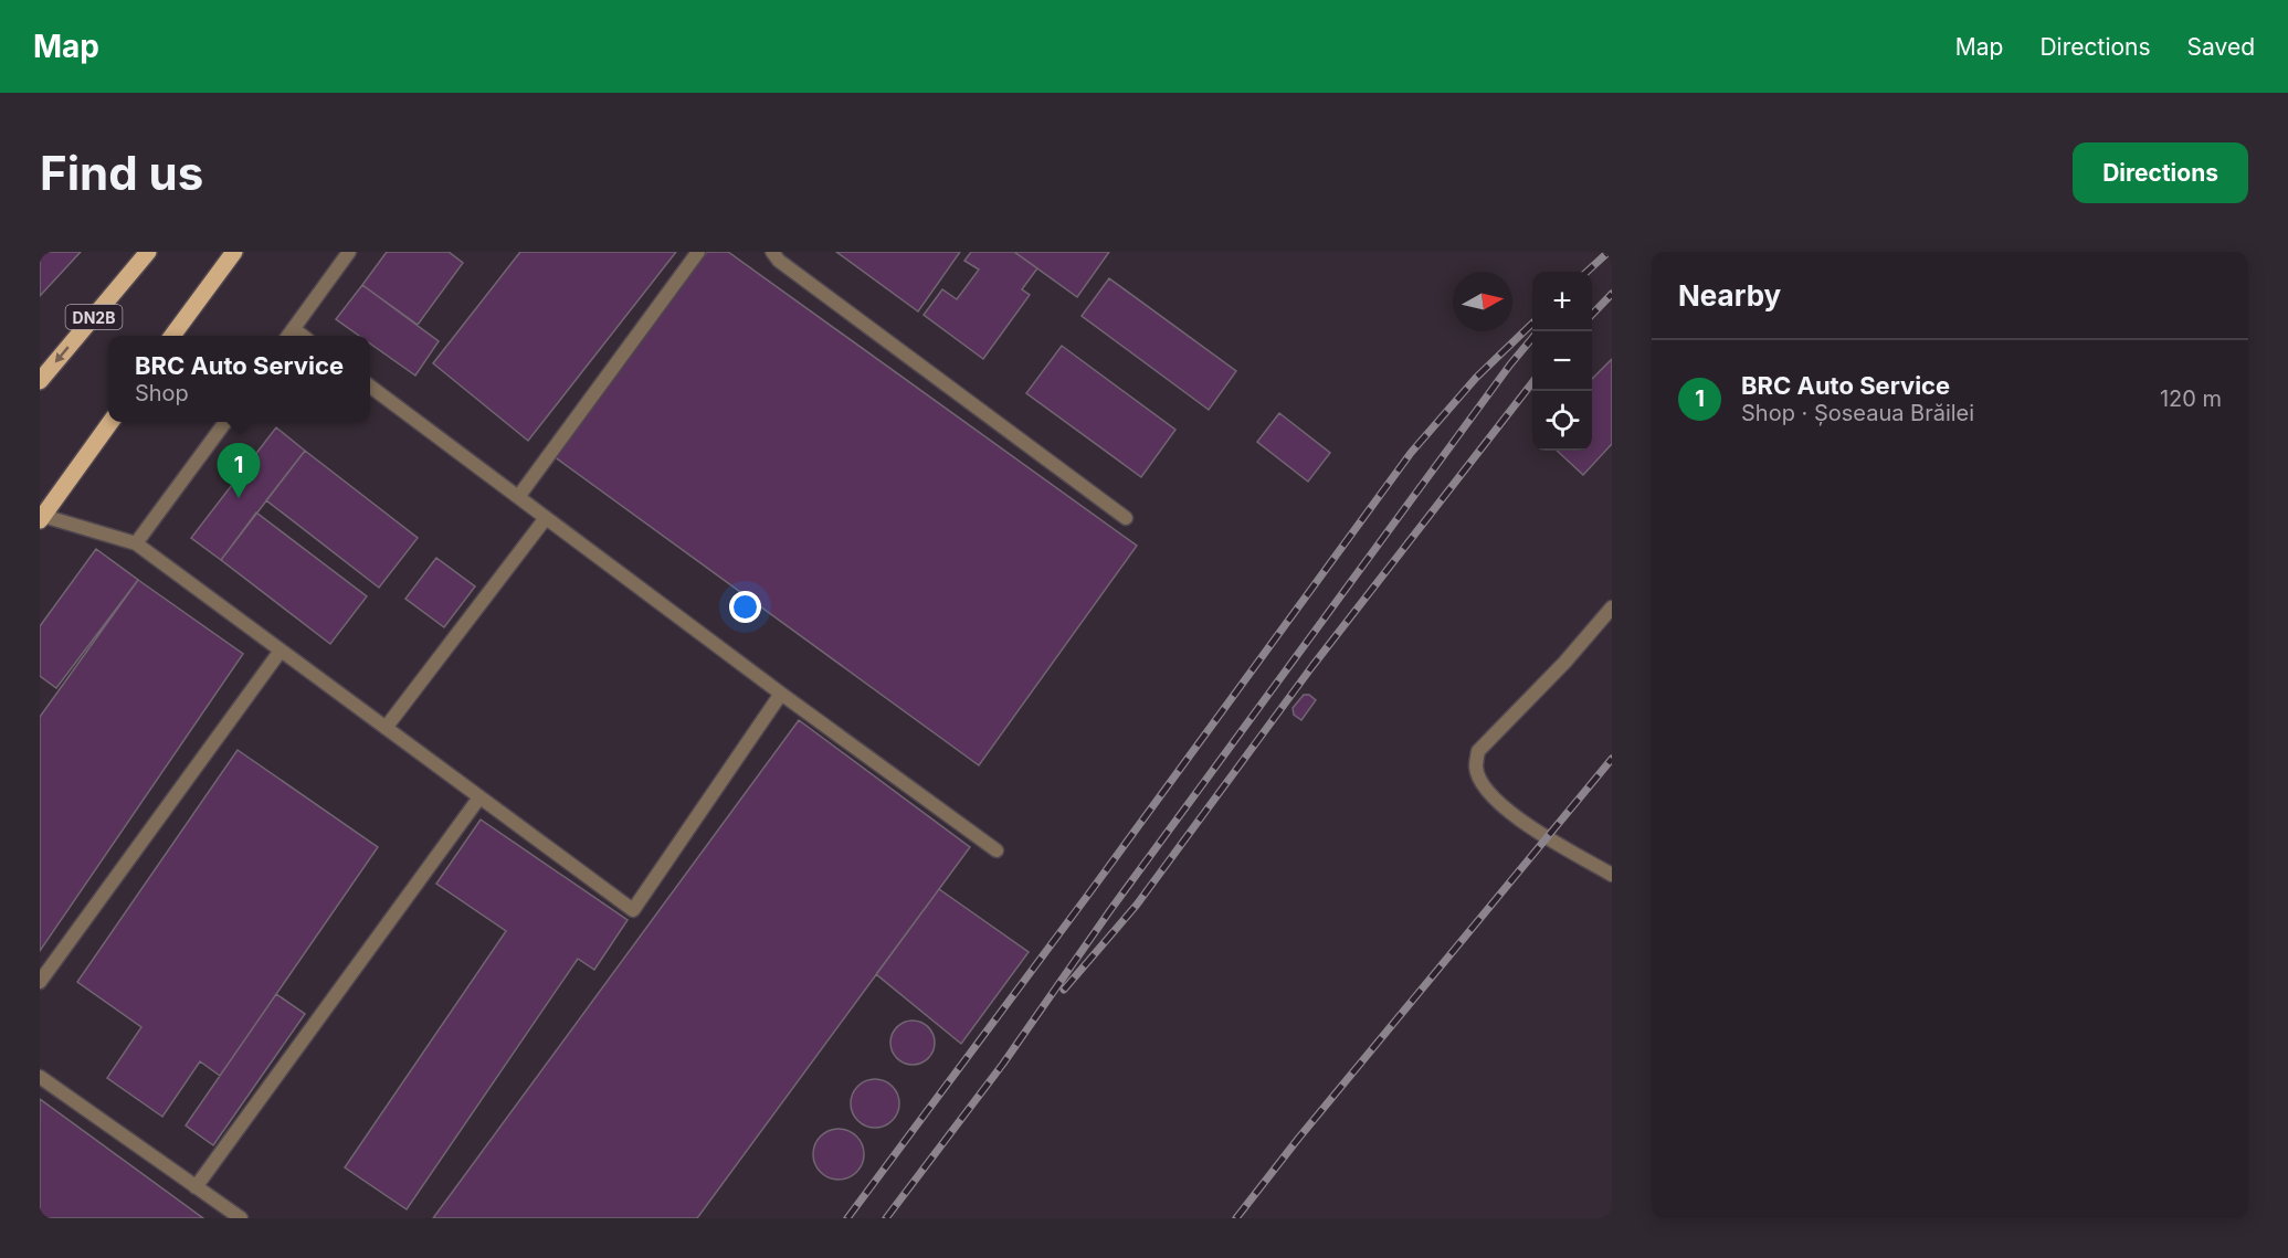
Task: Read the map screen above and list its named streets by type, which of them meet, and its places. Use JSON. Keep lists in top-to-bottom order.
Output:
{
  "streets": {
    "main road": ["DN2B"]
  },
  "north": "right",
  "page": {
    "header": "Map",
    "nav": ["Map", "Directions", "Saved"],
    "buttons": "Directions",
    "title": "Find us",
    "heading": "Nearby",
    "map_buttons": ["+", "−"],
    "popup": ["BRC Auto Service", "Shop"],
    "list": [
      {
        "mark": "1",
        "name": "BRC Auto Service",
        "note": "Shop · Șoseaua Brăilei",
        "value": "120 m"
      }
    ],
    "pins": "1"
  }
}
